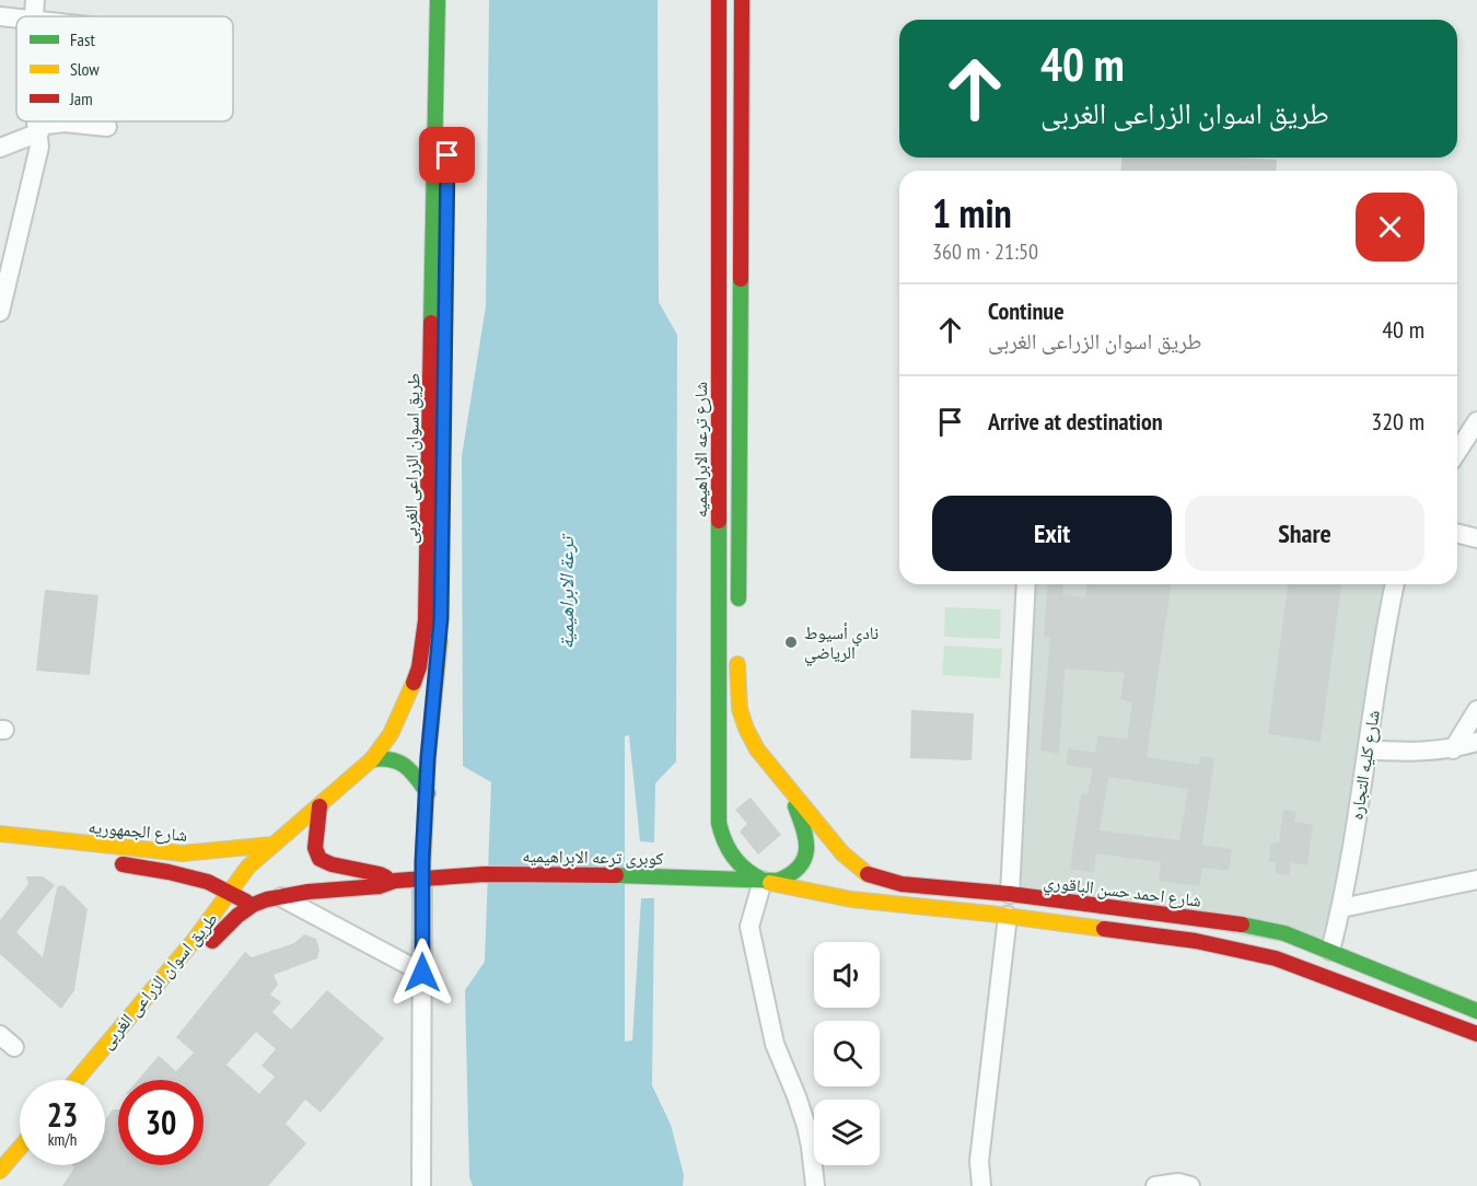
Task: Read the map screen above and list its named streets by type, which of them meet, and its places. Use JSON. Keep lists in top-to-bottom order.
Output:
{
  "streets": {
    "main road": [
      "شارع ترعه الابراهيميه",
      "طريق اسوان الزراعى الغربى",
      "شارع الجمهوريه",
      "كوبرى ترعه الابراهيميه",
      "شارع احمد حسن الباقوري"
    ],
    "street": ["شارع كليه التجاره"]
  },
  "crossings": [
    ["شارع ترعه الابراهيميه", "كوبرى ترعه الابراهيميه"],
    ["طريق اسوان الزراعى الغربى", "شارع الجمهوريه"],
    ["طريق اسوان الزراعى الغربى", "كوبرى ترعه الابراهيميه"],
    ["شارع كليه التجاره", "شارع احمد حسن الباقوري"]
  ],
  "water": ["ترعة الابراهيمية"],
  "places": ["نادي أسيوط الرياضي"],
  "legend": ["Fast", "Slow", "Jam"],
  "page": {
    "turn": ["40 m", "طريق اسوان الزراعى الغربى"],
    "heading": ["1 min", "360 m · 21:50"],
    "list": [
      {
        "name": "Continue",
        "note": "طريق اسوان الزراعى الغربى",
        "value": "40 m"
      },
      {
        "name": "Arrive at destination",
        "value": "320 m"
      }
    ],
    "buttons": ["Exit", "Share"],
    "speed": "23 km/h",
    "limit": "30"
  }
}
